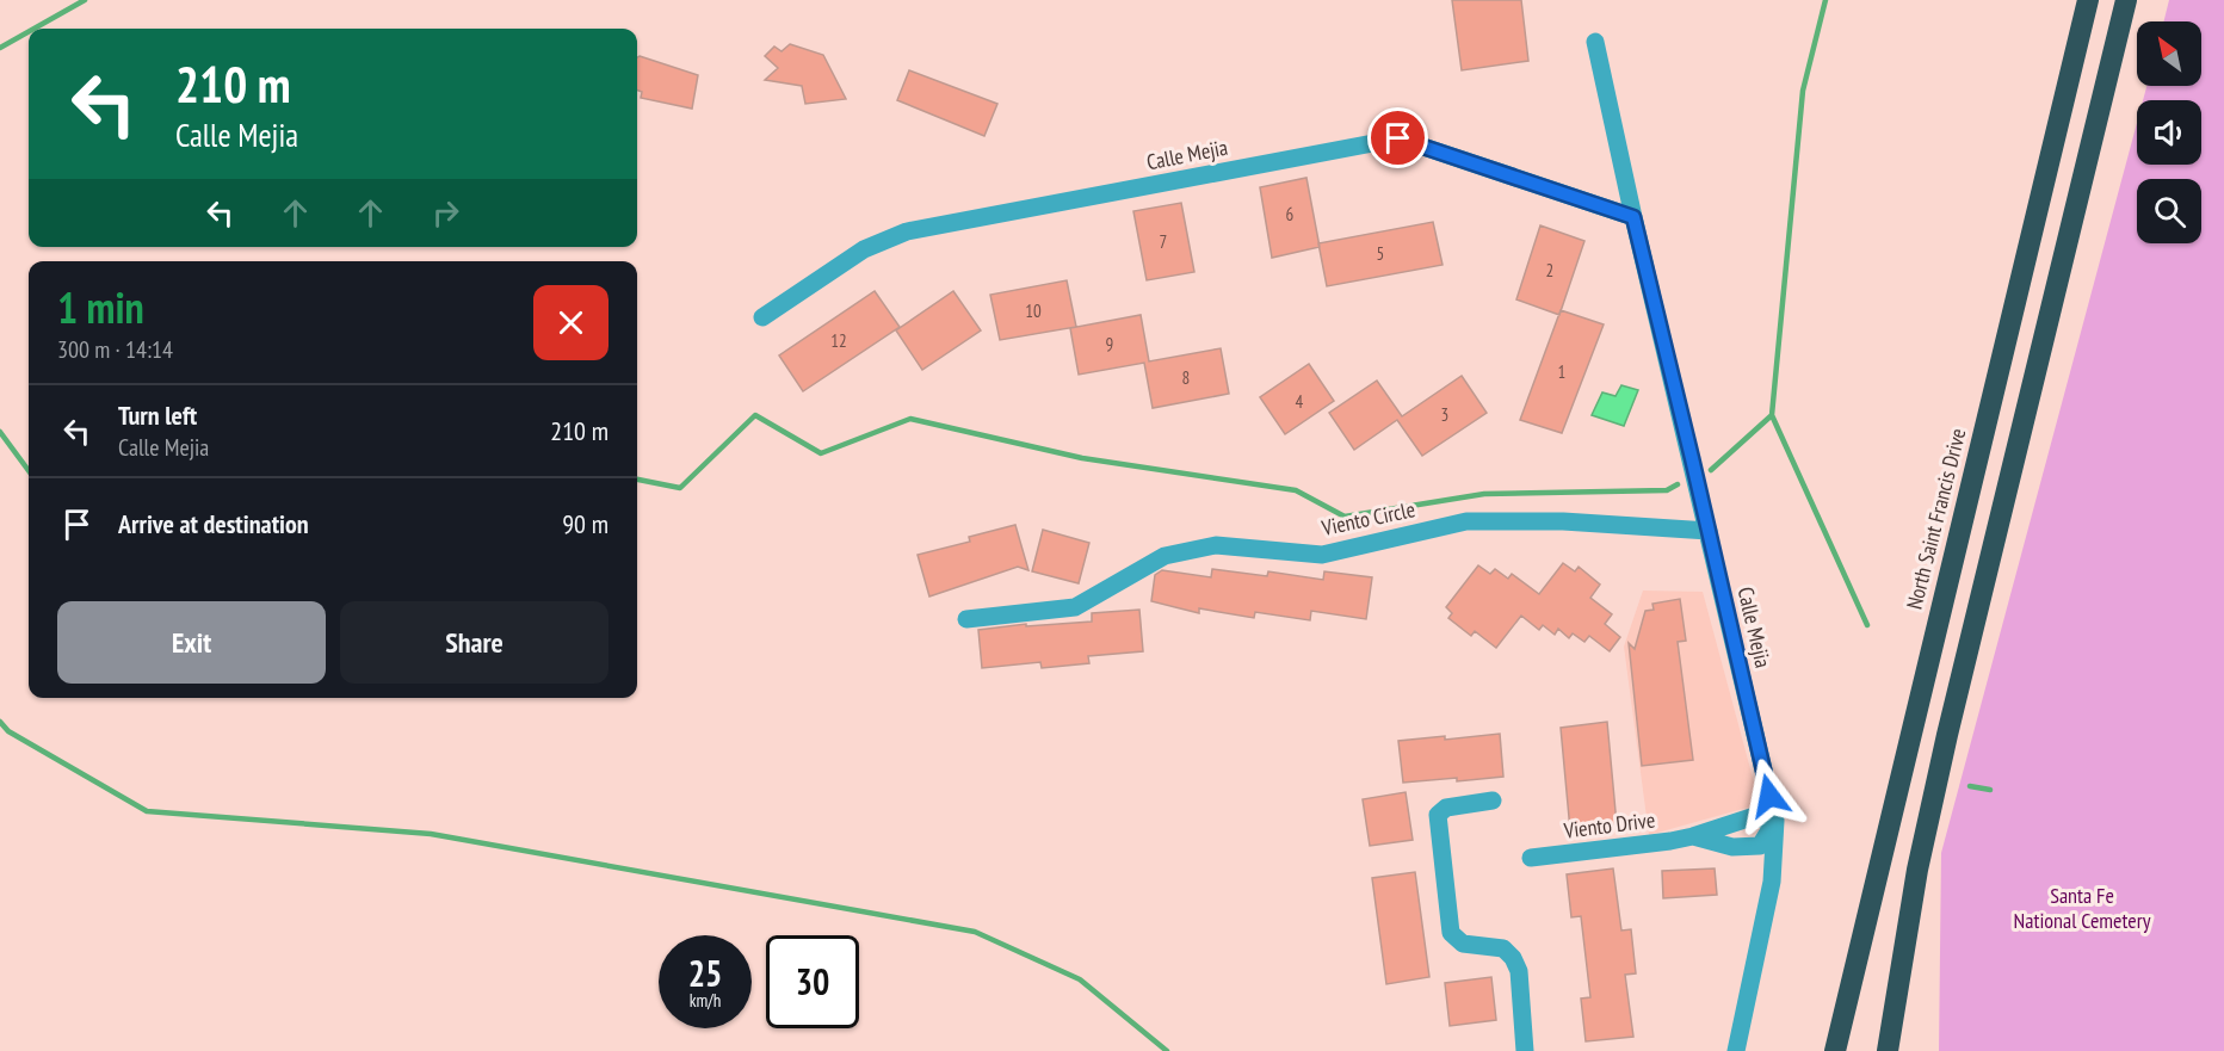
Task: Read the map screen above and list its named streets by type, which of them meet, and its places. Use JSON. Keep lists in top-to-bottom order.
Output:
{
  "streets": {
    "highway": ["North Saint Francis Drive"],
    "street": ["Calle Mejia", "Viento Circle", "Viento Drive"]
  },
  "crossings": [
    ["Calle Mejia", "Viento Circle"],
    ["Calle Mejia", "Viento Drive"]
  ],
  "parks": ["Santa Fe National Cemetery"],
  "house_numbers": [
    "6",
    "7",
    "5",
    "2",
    "10",
    "12",
    "9",
    "1",
    "8",
    "4",
    "3"
  ],
  "north": "top left",
  "page": {
    "turn": ["210 m", "Calle Mejia"],
    "heading": ["1 min", "300 m · 14:14"],
    "list": [
      {
        "name": "Turn left",
        "note": "Calle Mejia",
        "value": "210 m"
      },
      {
        "name": "Arrive at destination",
        "value": "90 m"
      }
    ],
    "buttons": ["Exit", "Share"],
    "speed": "25 km/h",
    "limit": "30"
  }
}
